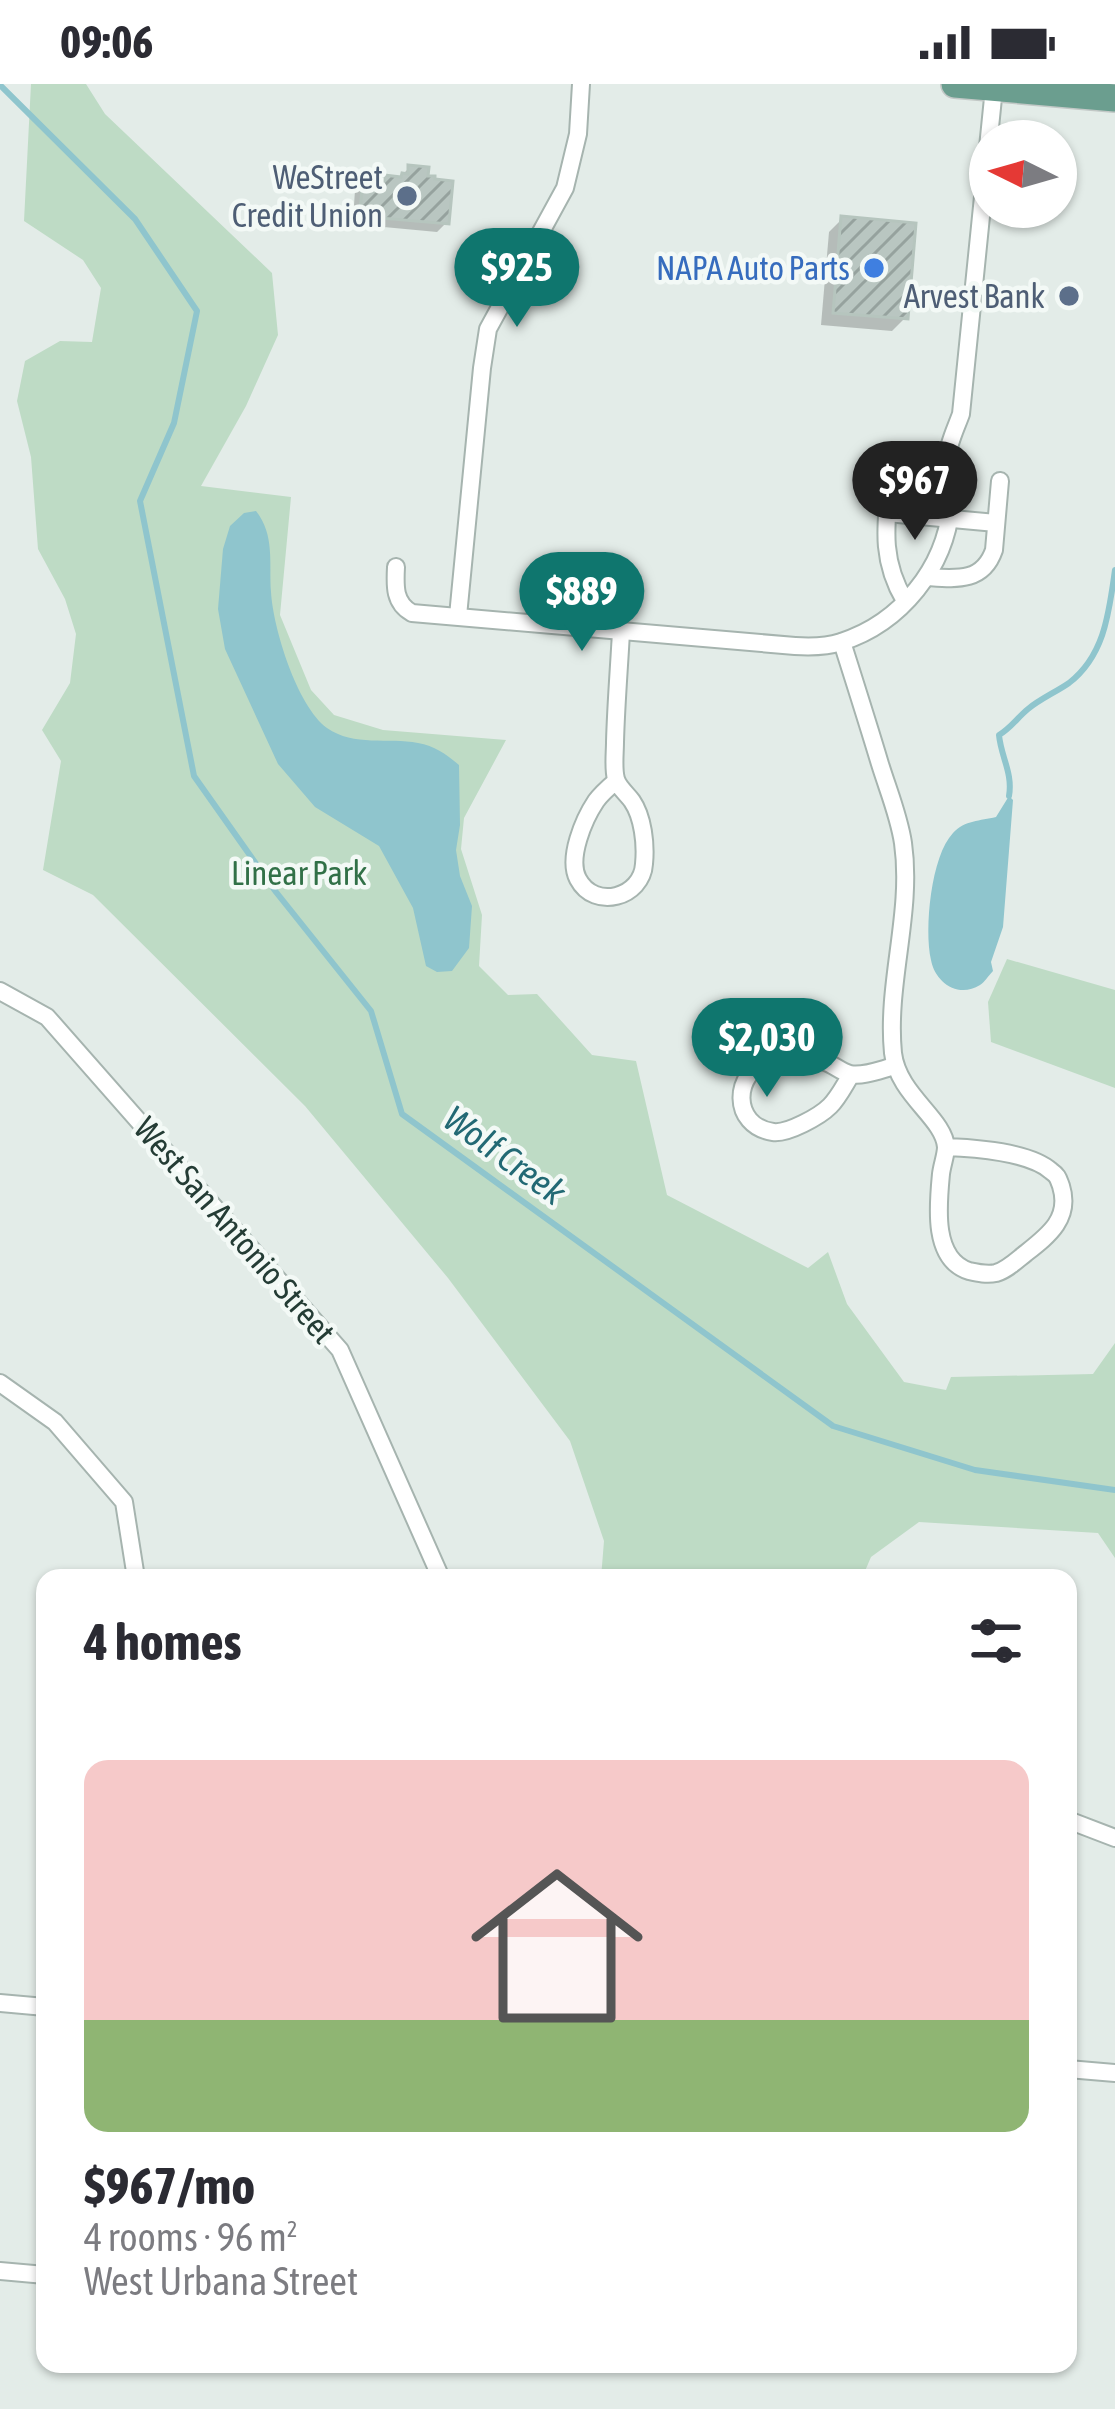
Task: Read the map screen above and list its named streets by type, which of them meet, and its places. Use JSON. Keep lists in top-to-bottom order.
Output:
{
  "streets": {
    "street": ["West San Antonio Street"]
  },
  "water": ["Wolf Creek"],
  "parks": ["Linear Park"],
  "places": ["WeStreet Credit Union", "NAPA Auto Parts", "Arvest Bank"],
  "north": "left",
  "page": {
    "status": "09:06",
    "price": [
      "$925",
      "$967",
      "$889",
      "$2,030"
    ],
    "heading": "4 homes",
    "list": [
      {
        "name": "$967/mo",
        "note": "4 rooms · 96 m² · West Urbana Street"
      }
    ]
  }
}
